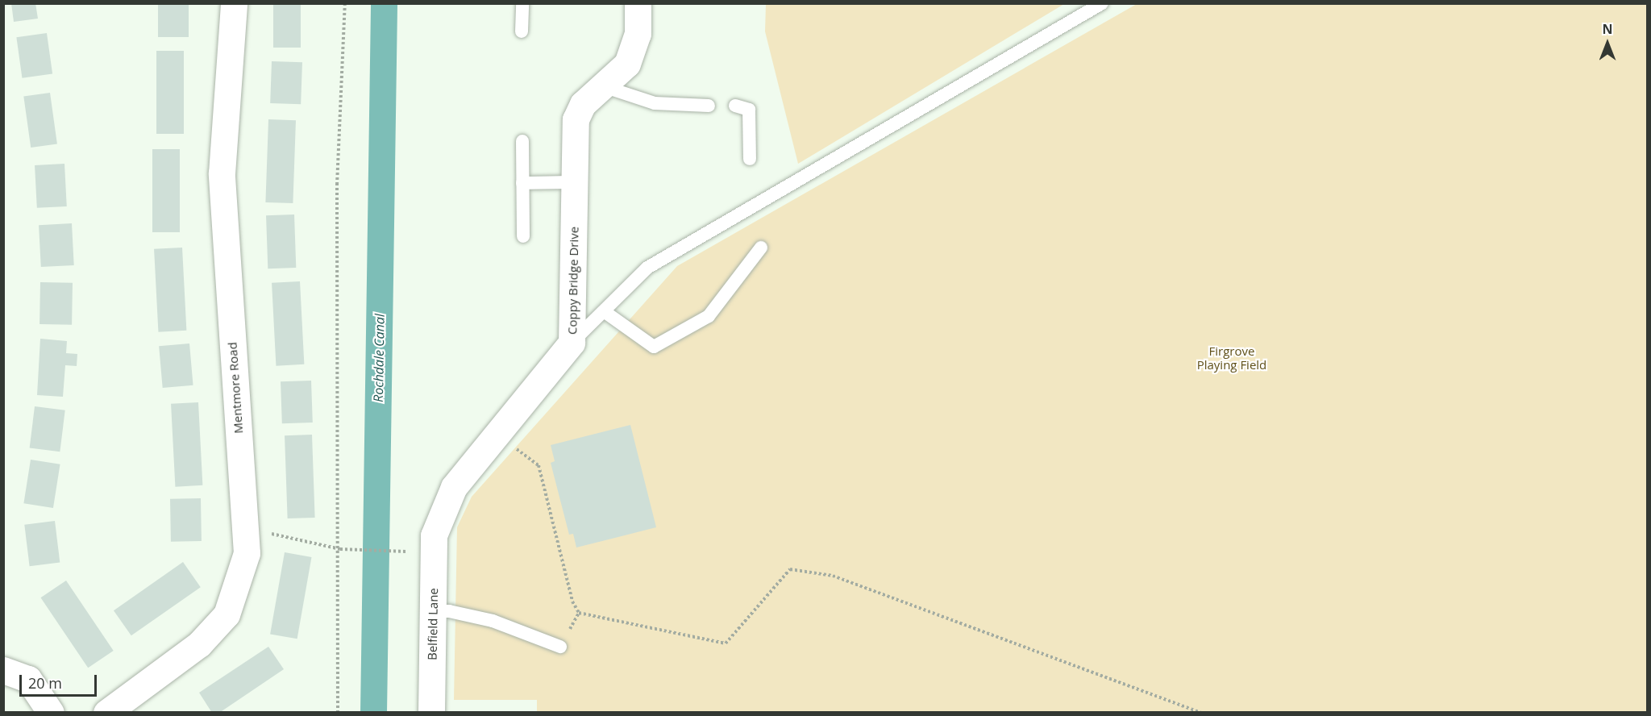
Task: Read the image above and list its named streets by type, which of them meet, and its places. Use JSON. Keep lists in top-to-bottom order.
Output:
{
  "streets": {
    "street": ["Coppy Bridge Drive", "Mentmore Road", "Belfield Lane"]
  },
  "crossings": [
    ["Coppy Bridge Drive", "Belfield Lane"]
  ],
  "water": ["Rochdale Canal"],
  "parks": ["Firgrove Playing Field"],
  "scale_bar": "20 m",
  "north": "top"
}
